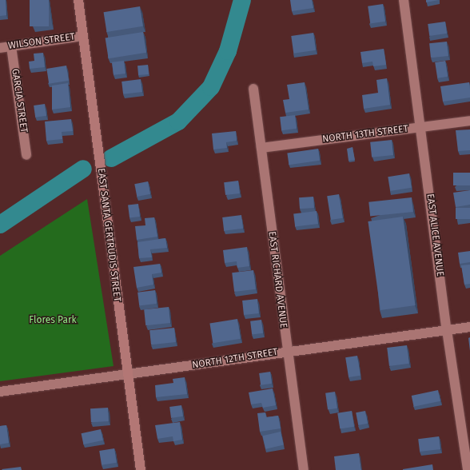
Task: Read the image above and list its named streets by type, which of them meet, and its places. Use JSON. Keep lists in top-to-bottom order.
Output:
{
  "streets": {
    "street": [
      "WILSON STREET",
      "GARCIA STREET",
      "NORTH 13TH STREET",
      "EAST SANTA GERTRUDIS STREET",
      "EAST ALICE AVENUE",
      "EAST RICHARD AVENUE",
      "NORTH 12TH STREET"
    ]
  },
  "crossings": [
    ["WILSON STREET", "GARCIA STREET"],
    ["WILSON STREET", "EAST SANTA GERTRUDIS STREET"],
    ["NORTH 13TH STREET", "EAST ALICE AVENUE"],
    ["NORTH 13TH STREET", "EAST RICHARD AVENUE"],
    ["EAST SANTA GERTRUDIS STREET", "NORTH 12TH STREET"],
    ["EAST ALICE AVENUE", "NORTH 12TH STREET"],
    ["EAST RICHARD AVENUE", "NORTH 12TH STREET"]
  ],
  "parks": ["Flores Park"]
}
